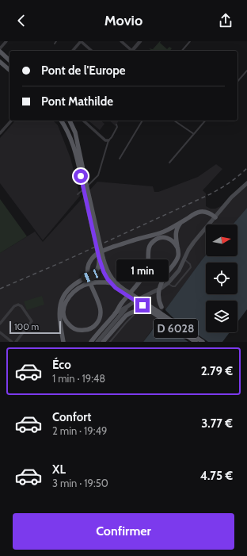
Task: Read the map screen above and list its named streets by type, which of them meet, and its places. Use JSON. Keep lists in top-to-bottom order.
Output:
{
  "streets": {
    "main road": ["D 6028"]
  },
  "scale_bar": "100 m",
  "north": "right",
  "page": {
    "header": "Movio",
    "banner": ["Pont de l'Europe", "Pont Mathilde"],
    "bubble": "1 min",
    "scale": "100 m",
    "list": [
      {
        "name": "Éco",
        "note": "1 min · 19:48",
        "value": "2.79 €"
      },
      {
        "name": "Confort",
        "note": "2 min · 19:49",
        "value": "3.77 €"
      },
      {
        "name": "XL",
        "note": "3 min · 19:50",
        "value": "4.75 €"
      }
    ],
    "buttons": "Confirmer"
  }
}
